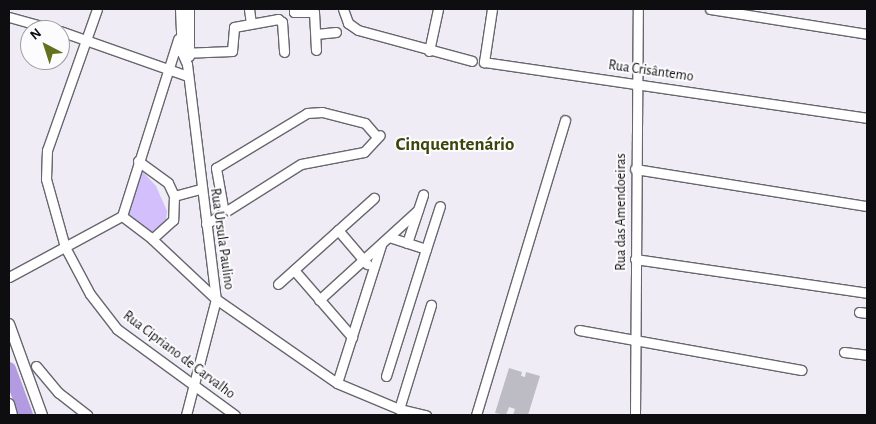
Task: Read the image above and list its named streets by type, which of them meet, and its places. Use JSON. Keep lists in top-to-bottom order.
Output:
{
  "streets": {
    "street": [
      "Rua Crisântemo",
      "Rua das Amendoeiras",
      "Rua Úrsula Paulino",
      "Rua Cipriano de Carvalho"
    ]
  },
  "crossings": [
    ["Rua Crisântemo", "Rua das Amendoeiras"],
    ["Rua Úrsula Paulino", "Rua Cipriano de Carvalho"]
  ],
  "districts": ["Cinquentenário"],
  "north": "top left"
}
